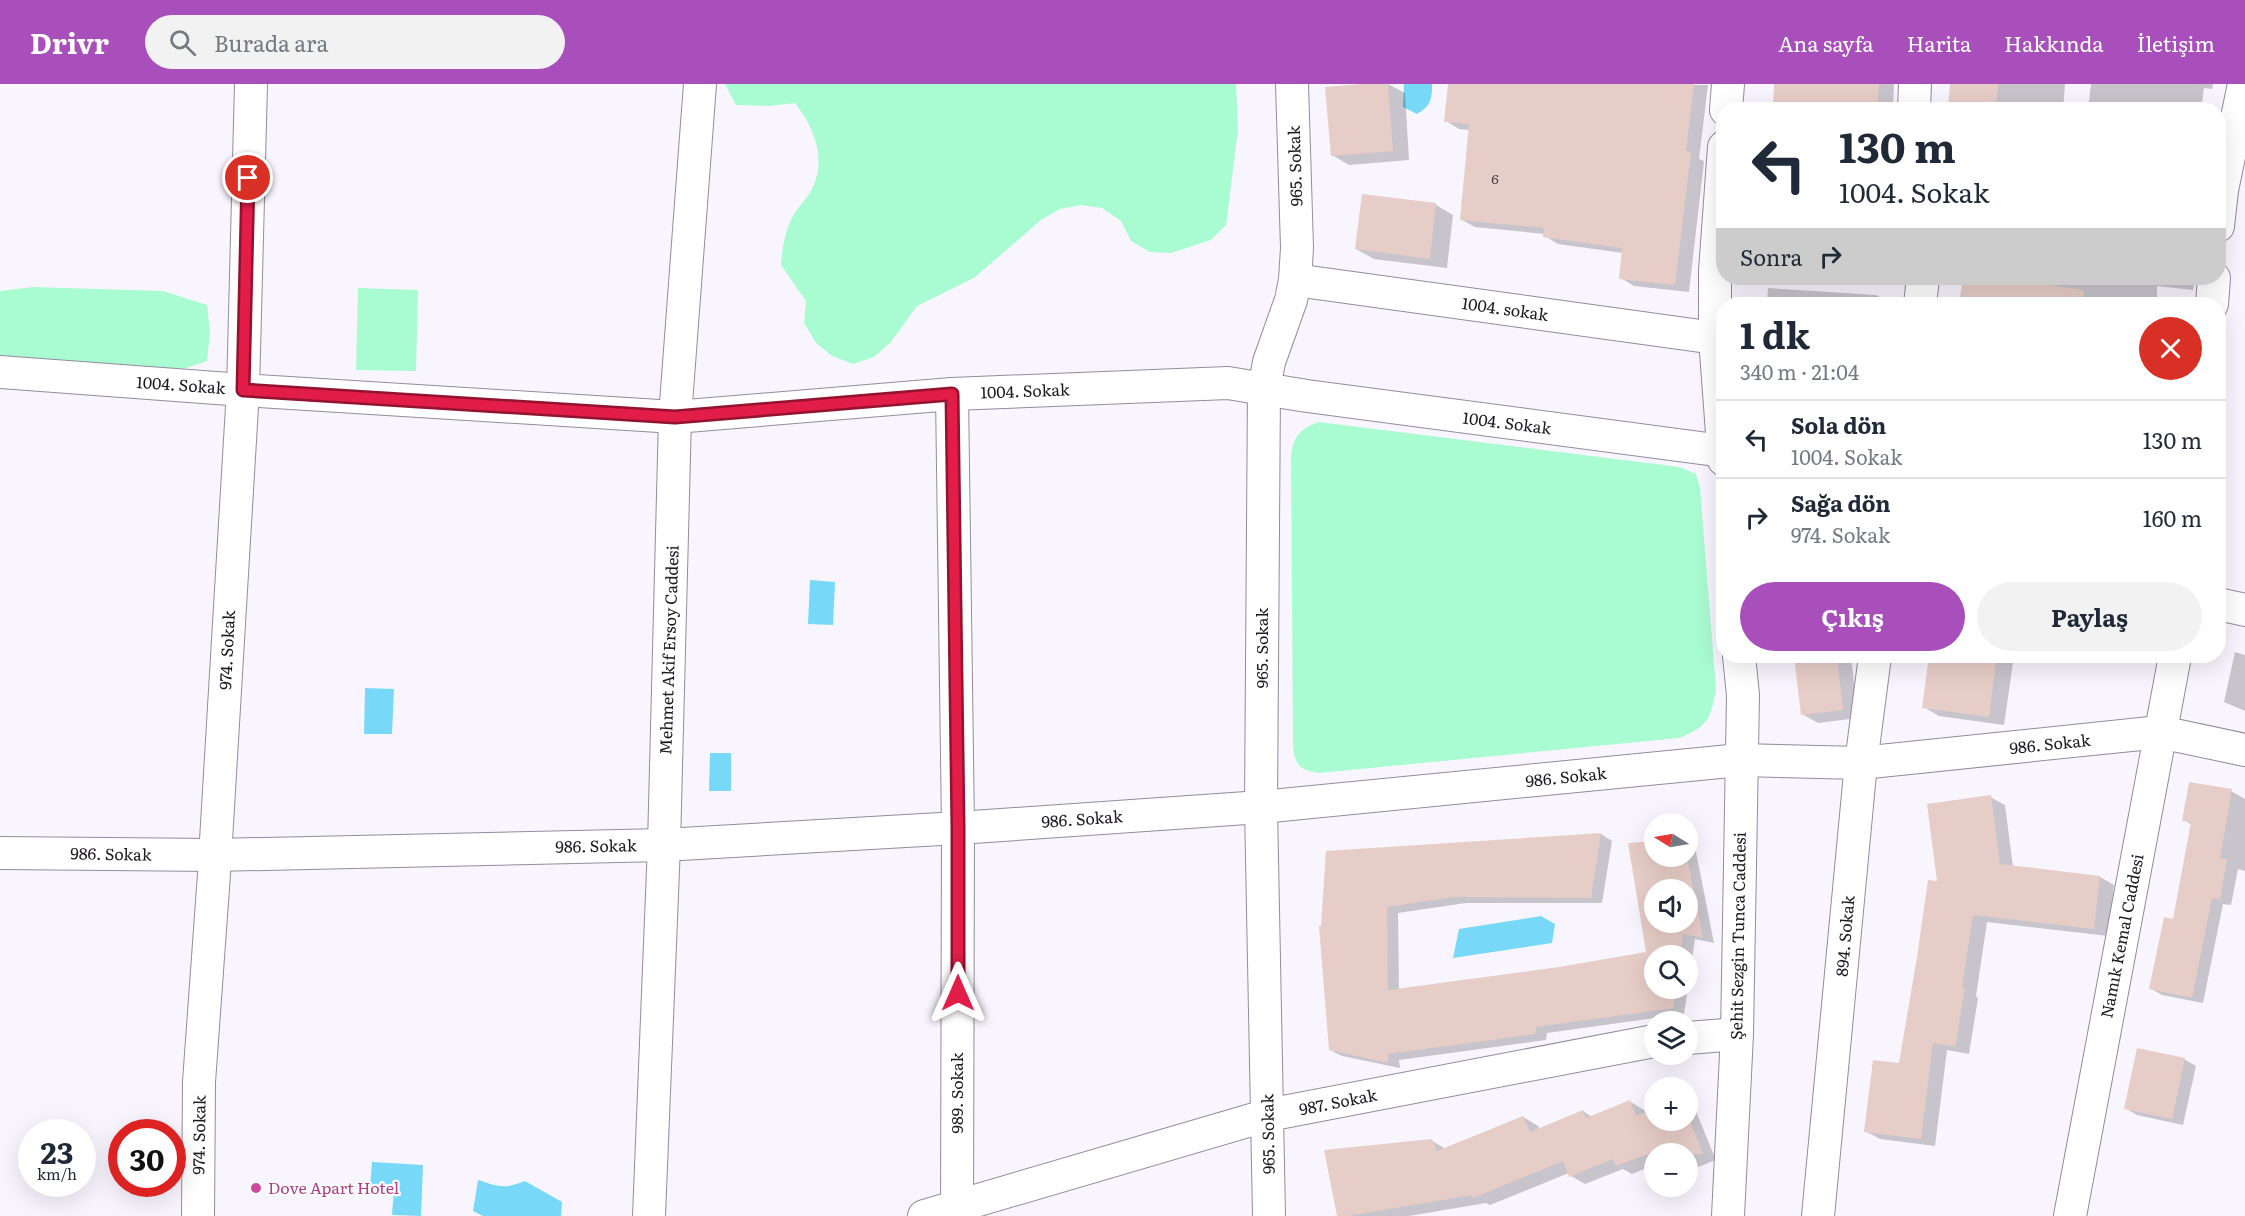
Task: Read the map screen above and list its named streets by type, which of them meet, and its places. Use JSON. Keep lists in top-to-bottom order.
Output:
{
  "streets": {
    "street": [
      "965. Sokak",
      "1004. sokak",
      "1004. Sokak",
      "974. Sokak",
      "Mehmet Akif Ersoy Caddesi",
      "986. Sokak",
      "Şehit Sezgin Tunca Caddesi",
      "894. Sokak",
      "Namık Kemal Caddesi",
      "989. Sokak",
      "987. Sokak"
    ]
  },
  "crossings": [
    ["965. Sokak", "1004. sokak"],
    ["965. Sokak", "1004. Sokak"],
    ["965. Sokak", "986. Sokak"],
    ["965. Sokak", "987. Sokak"],
    ["1004. Sokak", "974. Sokak"],
    ["1004. Sokak", "Mehmet Akif Ersoy Caddesi"],
    ["1004. Sokak", "989. Sokak"],
    ["974. Sokak", "986. Sokak"],
    ["Mehmet Akif Ersoy Caddesi", "986. Sokak"],
    ["986. Sokak", "Şehit Sezgin Tunca Caddesi"],
    ["986. Sokak", "894. Sokak"],
    ["986. Sokak", "Namık Kemal Caddesi"],
    ["986. Sokak", "989. Sokak"],
    ["989. Sokak", "987. Sokak"]
  ],
  "places": ["Dove Apart Hotel"],
  "house_numbers": ["6"],
  "north": "left",
  "page": {
    "header": "Drivr",
    "search": "Burada ara",
    "nav": [
      "Ana sayfa",
      "Harita",
      "Hakkında",
      "İletişim"
    ],
    "turn": ["130 m", "1004. Sokak"],
    "then": "Sonra",
    "heading": ["1 dk", "340 m · 21:04"],
    "list": [
      {
        "name": "Sola dön",
        "note": "1004. Sokak",
        "value": "130 m"
      },
      {
        "name": "Sağa dön",
        "note": "974. Sokak",
        "value": "160 m"
      }
    ],
    "buttons": ["Çıkış", "Paylaş"],
    "map_buttons": ["+", "−"],
    "speed": "23 km/h",
    "limit": "30"
  }
}
